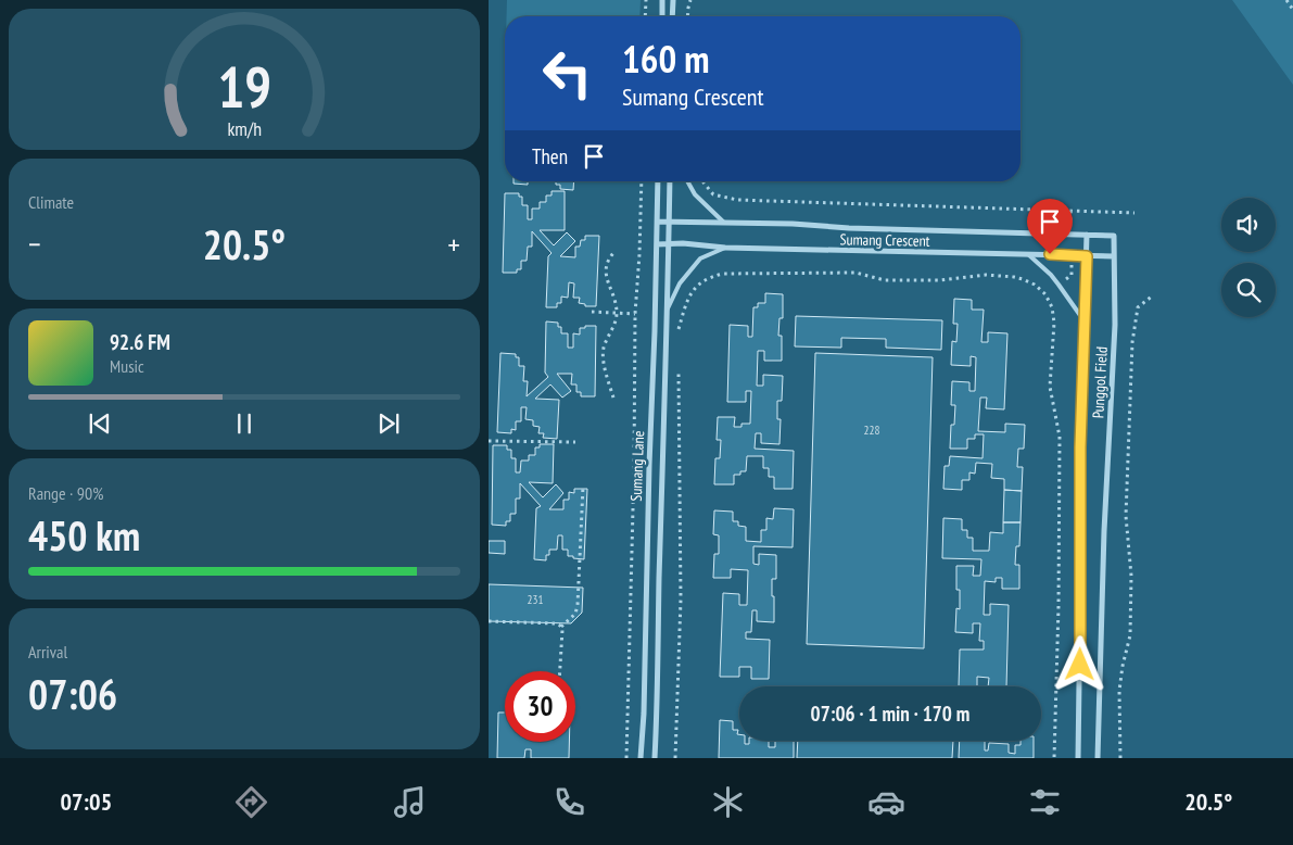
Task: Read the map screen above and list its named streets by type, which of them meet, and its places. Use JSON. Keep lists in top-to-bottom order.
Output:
{
  "streets": {
    "street": ["Sumang Crescent", "Punggol Field", "Sumang Lane"]
  },
  "crossings": [
    ["Sumang Crescent", "Punggol Field"],
    ["Sumang Crescent", "Sumang Lane"]
  ],
  "house_numbers": ["228", "231"],
  "page": {
    "turn": ["160 m", "Sumang Crescent"],
    "then": "Then",
    "tile": [
      "Climate",
      ["Range · 90%", "450 km"],
      ["Arrival", "07:06"]
    ],
    "heat": ["−", "20.5°", "+"],
    "song": ["92.6 FM", "Music"],
    "limit": "30",
    "trip": "07:06 · 1 min · 170 m",
    "tabs": ["07:05", "20.5°"],
    "gauge": ["19", "km/h"]
  }
}
